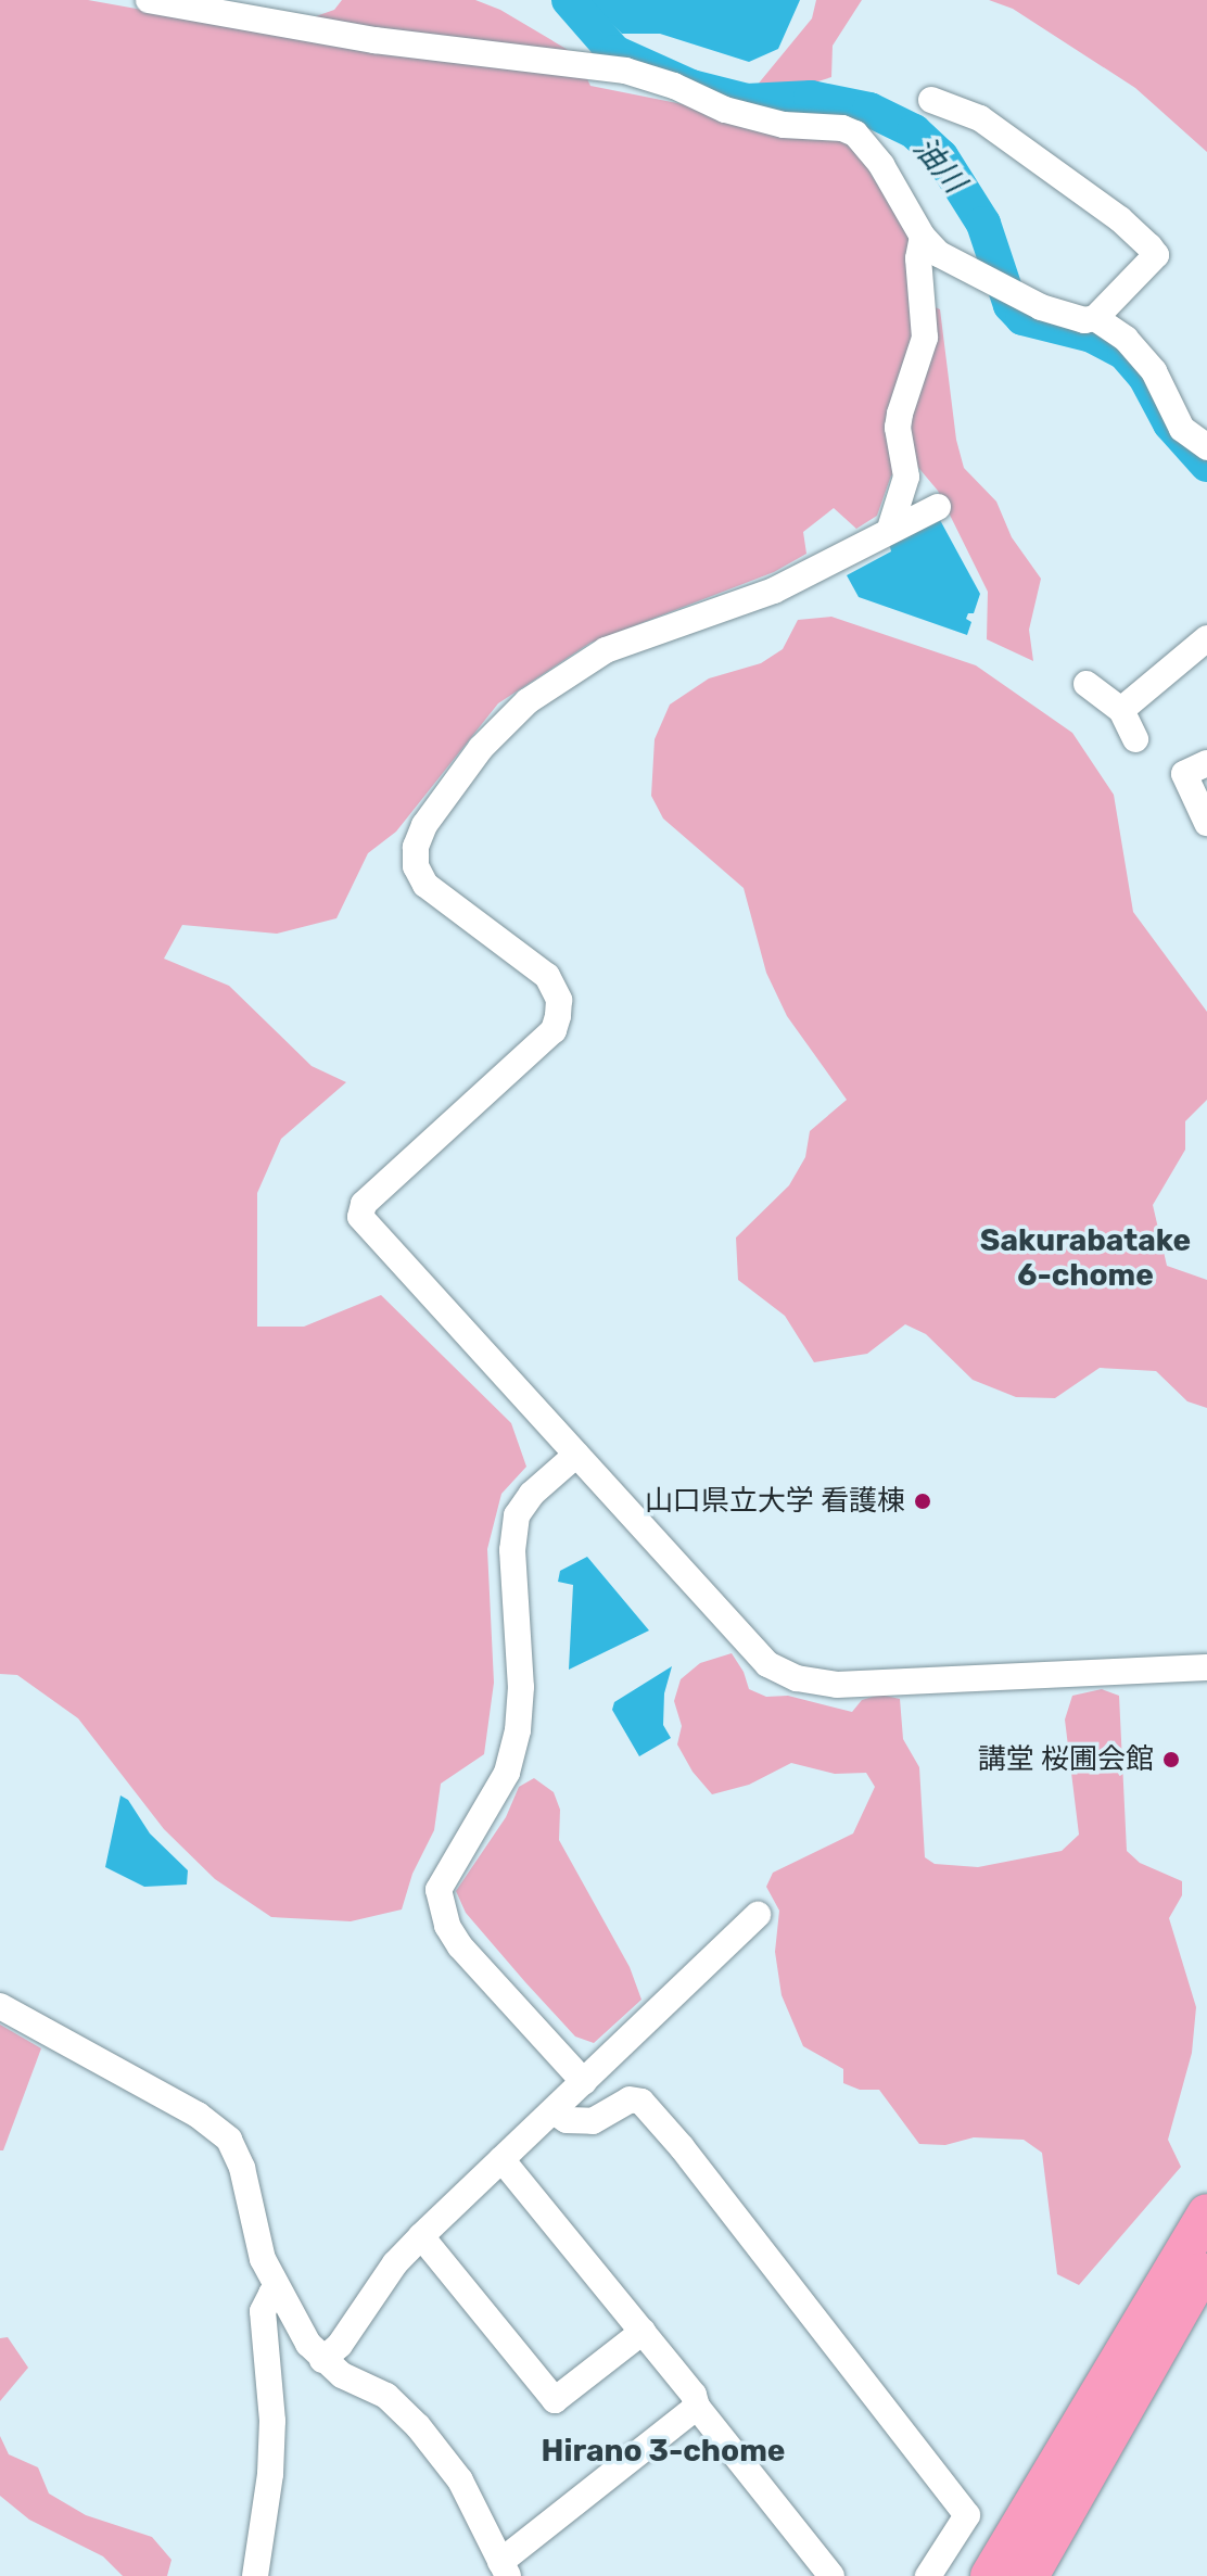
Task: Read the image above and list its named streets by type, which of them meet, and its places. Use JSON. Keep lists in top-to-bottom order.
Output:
{
  "districts": ["Sakurabatake 6-chome", "Hirano 3-chome"],
  "water": ["油川"],
  "places": ["山口県立大学 看護棟", "講堂 桜圃会館"]
}
